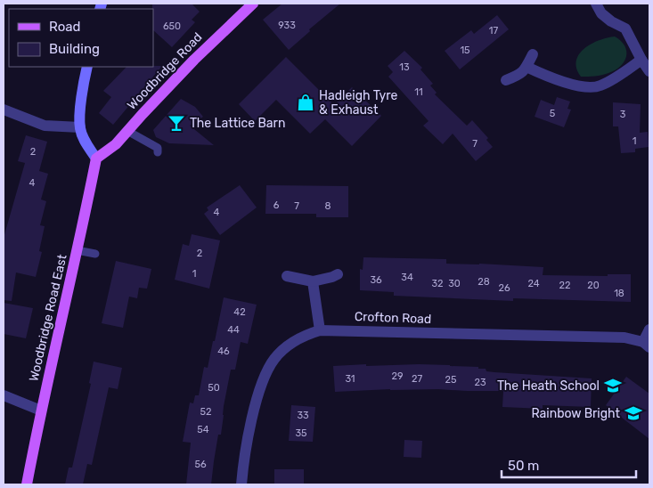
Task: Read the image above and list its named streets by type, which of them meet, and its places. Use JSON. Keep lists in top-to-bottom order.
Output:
{
  "streets": {
    "main road": ["Woodbridge Road", "Woodbridge Road East"],
    "street": ["Crofton Road"]
  },
  "crossings": [
    ["Woodbridge Road", "Woodbridge Road East"]
  ],
  "places": {
    "shop": ["Hadleigh Tyre & Exhaust"],
    "bar": ["The Lattice Barn"],
    "school or university": ["The Heath School", "Rainbow Bright"]
  },
  "house_numbers": [
    "933",
    "650",
    "17",
    "15",
    "13",
    "11",
    "5",
    "3",
    "1",
    "7",
    "2",
    "4",
    "6",
    "7",
    "8",
    "4",
    "2",
    "1",
    "34",
    "36",
    "28",
    "32",
    "30",
    "24",
    "22",
    "20",
    "26",
    "18",
    "42",
    "44",
    "46",
    "29",
    "31",
    "27",
    "25",
    "23",
    "50",
    "52",
    "33",
    "54",
    "35",
    "56"
  ],
  "legend": ["Road", "Building"],
  "scale_bar": "50 m"
}
